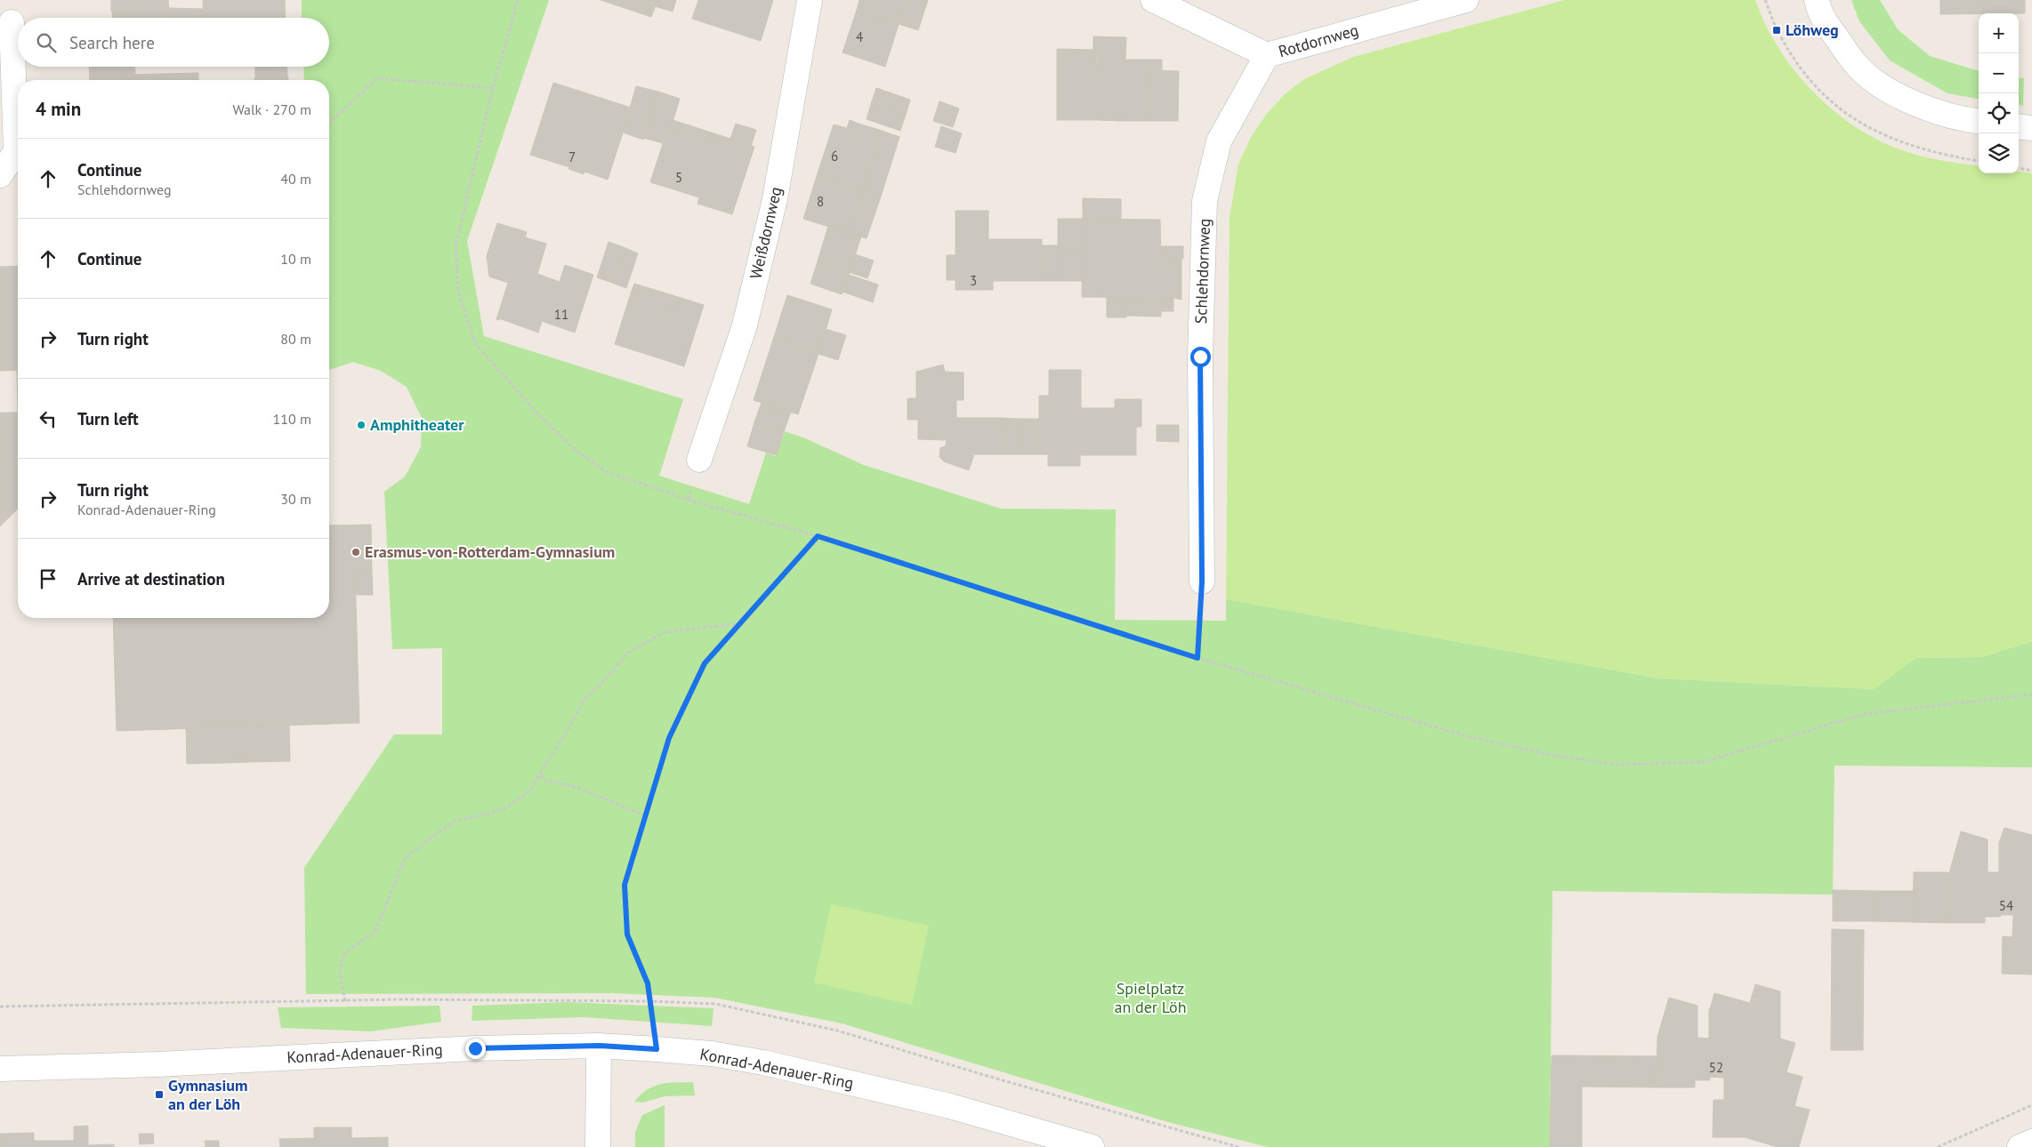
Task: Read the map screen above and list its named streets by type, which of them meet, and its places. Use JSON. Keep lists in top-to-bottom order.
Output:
{
  "streets": {
    "street": [
      "Rotdornweg",
      "Weißdornweg",
      "Schlehdornweg",
      "Konrad-Adenauer-Ring"
    ]
  },
  "crossings": [
    ["Rotdornweg", "Schlehdornweg"]
  ],
  "parks": ["Spielplatz an der Löh"],
  "places": {
    "transit": ["Löhweg", "Gymnasium an der Löh"],
    "other": ["Amphitheater", "Erasmus-von-Rotterdam-Gymnasium"]
  },
  "house_numbers": [
    "4",
    "6",
    "7",
    "5",
    "8",
    "3",
    "11",
    "54",
    "52"
  ],
  "page": {
    "map_buttons": ["+", "−"],
    "search": "Search here",
    "heading": ["4 min", "Walk · 270 m"],
    "list": [
      ["Continue", "Schlehdornweg", "40 m"],
      ["Continue", "10 m"],
      ["Turn right", "80 m"],
      ["Turn left", "110 m"],
      ["Turn right", "Konrad-Adenauer-Ring", "30 m"],
      "Arrive at destination"
    ]
  }
}
